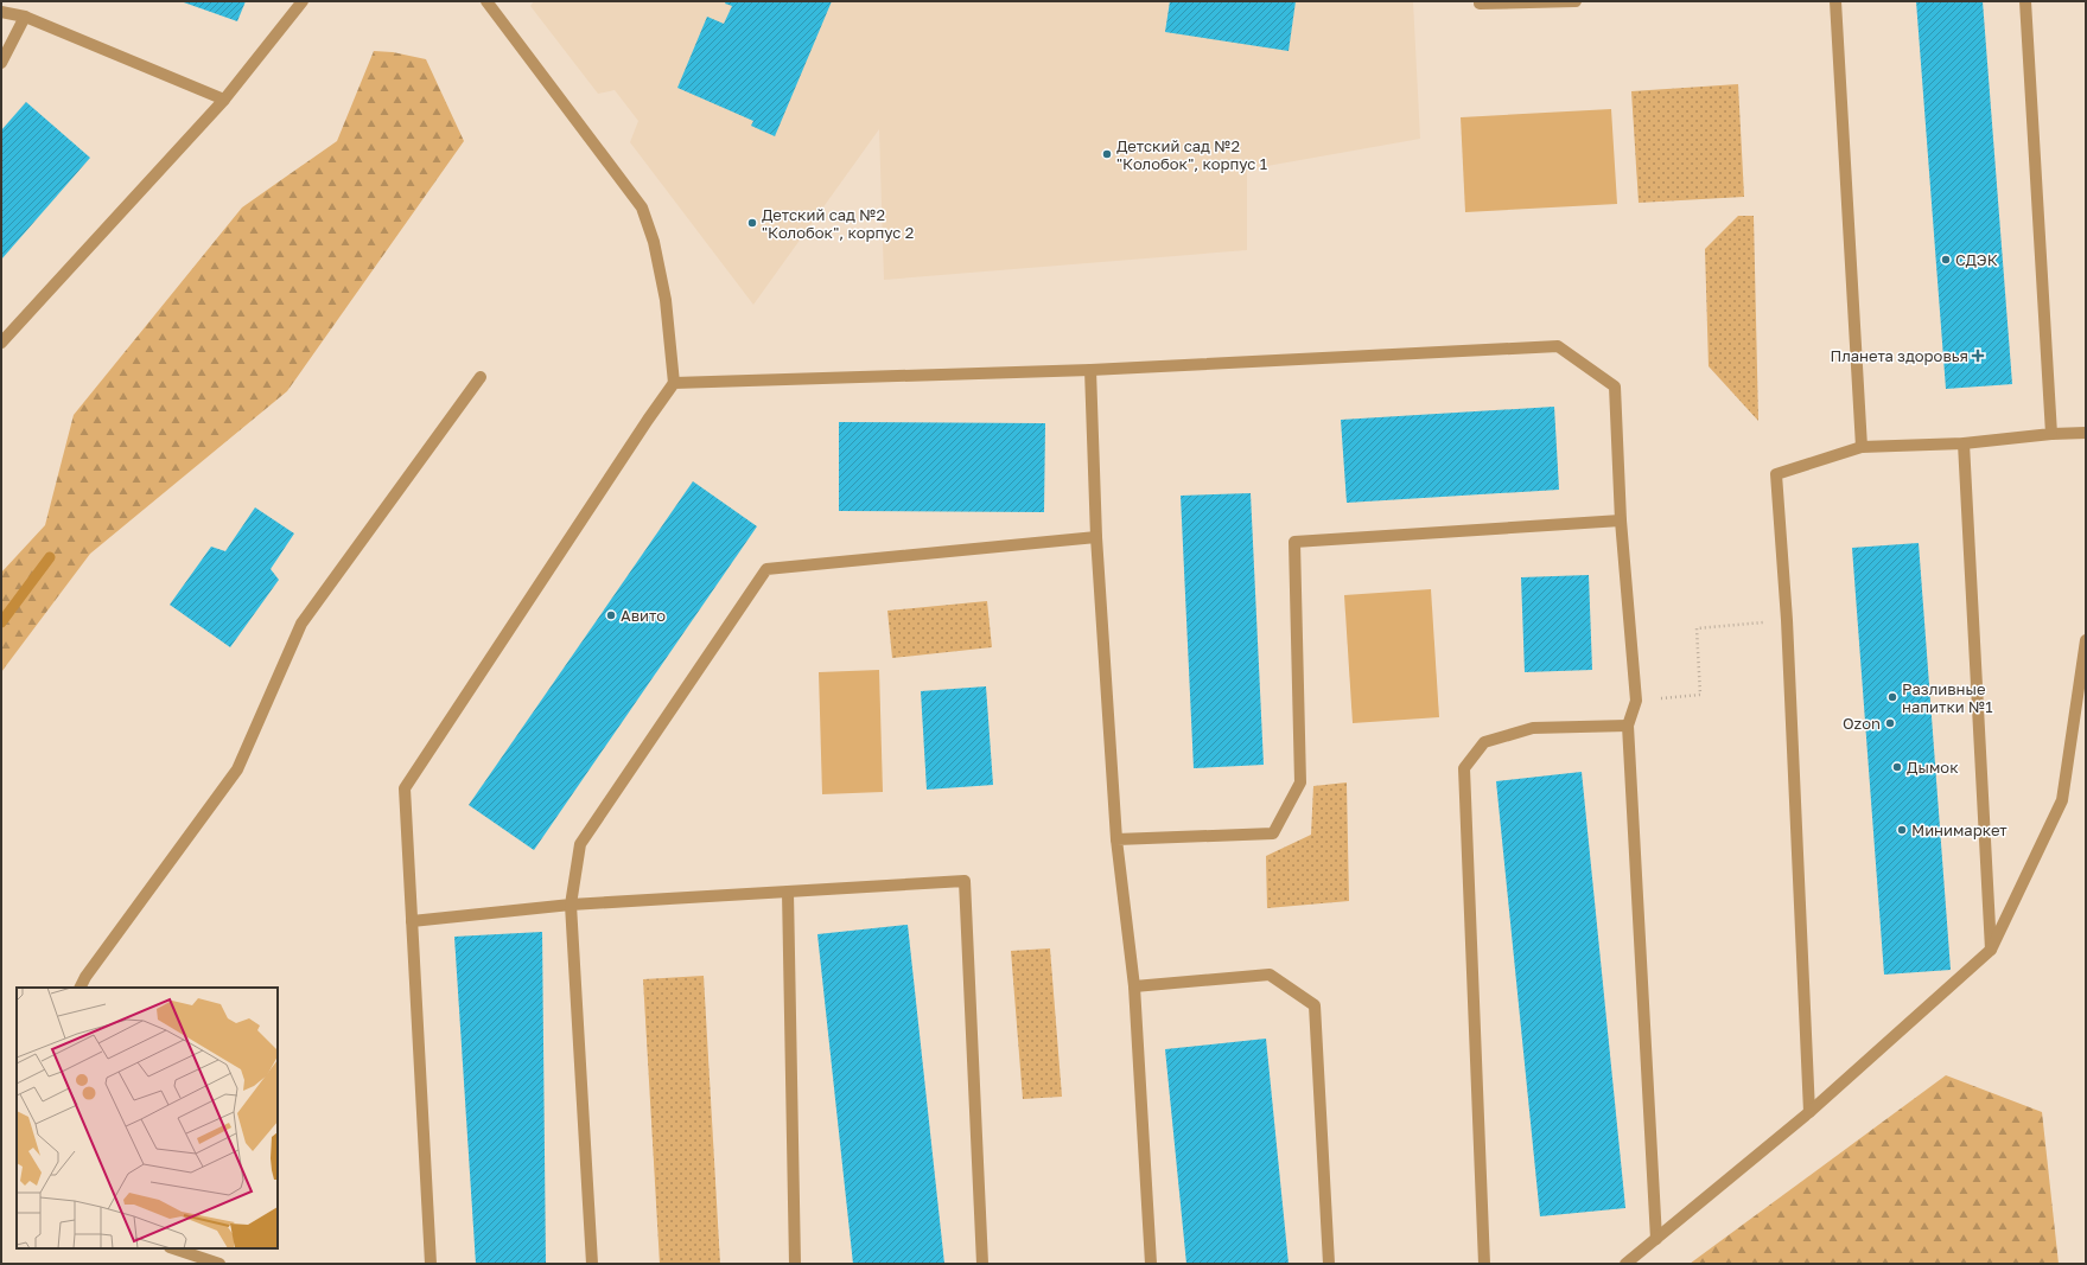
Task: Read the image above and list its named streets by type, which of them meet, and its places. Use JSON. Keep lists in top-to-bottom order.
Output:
{
  "places": {
    "other": [
      "Детский сад №2 \"Колобок\", корпус 1",
      "Детский сад №2 \"Колобок\", корпус 2",
      "СДЭК",
      "Авито",
      "Разливные напитки №1",
      "Ozon",
      "Дымок",
      "Минимаркет"
    ],
    "health": ["Планета здоровья"]
  }
}
